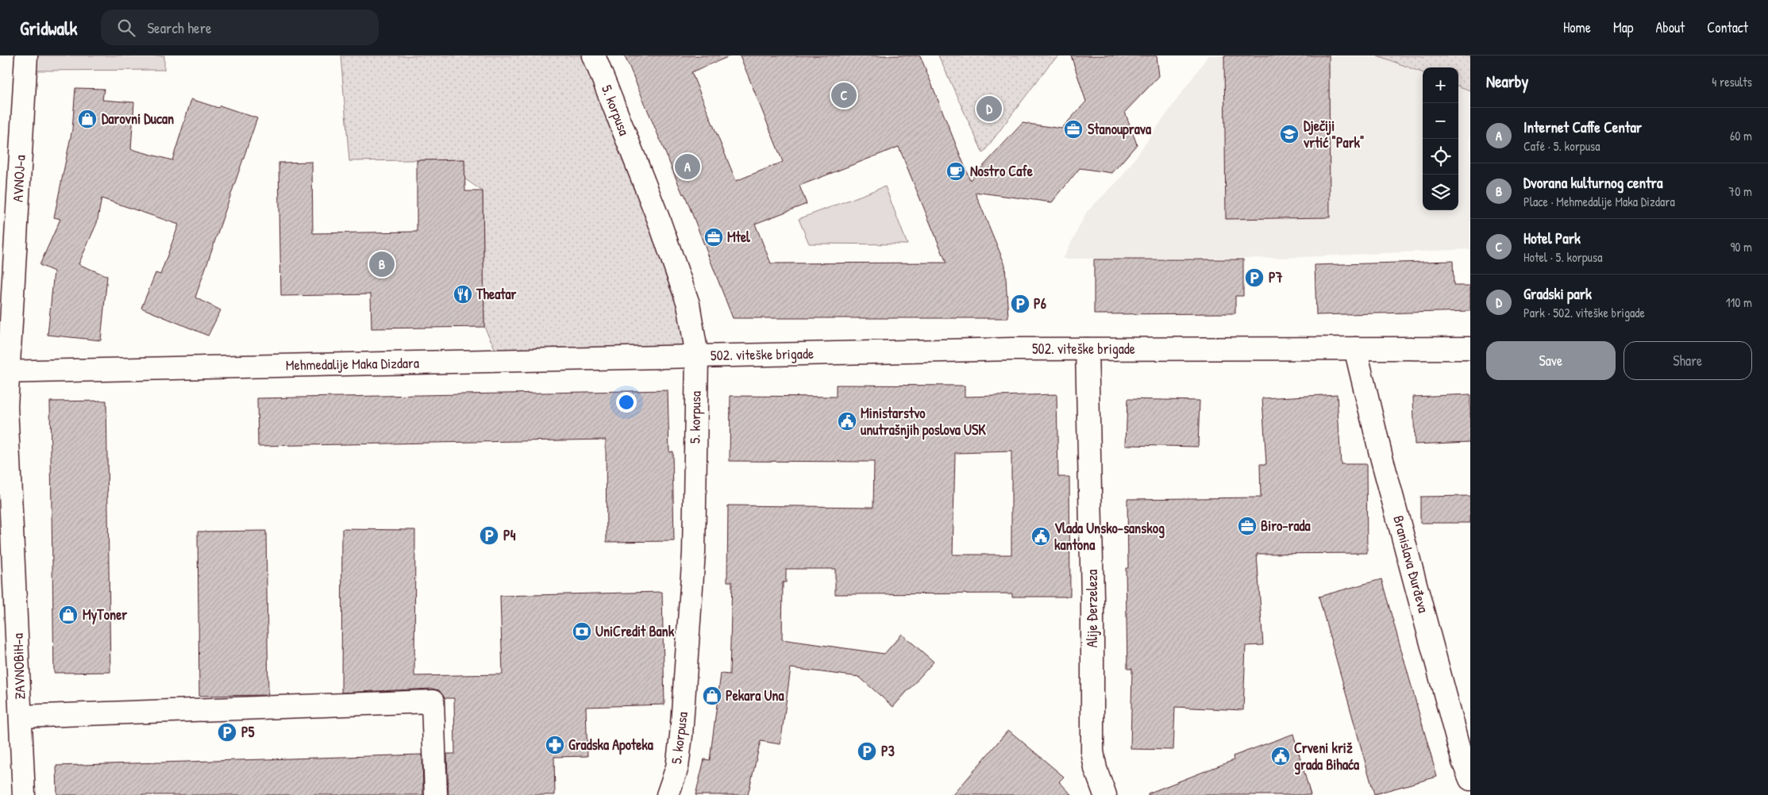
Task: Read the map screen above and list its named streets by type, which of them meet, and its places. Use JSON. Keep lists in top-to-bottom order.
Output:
{
  "streets": {
    "street": [
      "5. korpusa",
      "AVNOJ-a",
      "502. viteške brigade",
      "Mehmedalije Maka Dizdara",
      "Branislava Đurđeva",
      "Alije Đerzeleza",
      "ZAVNOBiH-a"
    ]
  },
  "crossings": [
    ["5. korpusa", "502. viteške brigade"],
    ["5. korpusa", "Mehmedalije Maka Dizdara"],
    ["AVNOJ-a", "Mehmedalije Maka Dizdara"],
    ["AVNOJ-a", "ZAVNOBiH-a"],
    ["502. viteške brigade", "Mehmedalije Maka Dizdara"],
    ["502. viteške brigade", "Branislava Đurđeva"],
    ["502. viteške brigade", "Alije Đerzeleza"],
    ["Mehmedalije Maka Dizdara", "ZAVNOBiH-a"]
  ],
  "places": {
    "shop": ["Darovni Ducan", "MyToner", "Pekara Una"],
    "office": ["Stanouprava", "Mtel", "Biro-rada"],
    "school or university": ["Dječiji vrtić \"Park\""],
    "cafe": ["Nostro Cafe"],
    "parking": [
      "P7",
      "P6",
      "P4",
      "P5",
      "P3"
    ],
    "restaurant": ["Theatar"],
    "public building": ["Ministarstvo unutrašnjih poslova USK", "Vlada Unsko-sanskog kantona", "Crveni križ grada Bihaća"],
    "bank": ["UniCredit Bank"],
    "pharmacy": ["Gradska Apoteka"]
  },
  "page": {
    "header": "Gridwalk",
    "search": "Search here",
    "nav": [
      "Home",
      "Map",
      "About",
      "Contact"
    ],
    "heading": ["Nearby", "4 results"],
    "map_buttons": ["+", "−"],
    "pins": [
      "C",
      "D",
      "A",
      "B"
    ],
    "list": [
      {
        "mark": "A",
        "name": "Internet Caffe Centar",
        "note": "Café · 5. korpusa",
        "value": "60 m"
      },
      {
        "mark": "B",
        "name": "Dvorana kulturnog centra",
        "note": "Place · Mehmedalije Maka Dizdara",
        "value": "70 m"
      },
      {
        "mark": "C",
        "name": "Hotel Park",
        "note": "Hotel · 5. korpusa",
        "value": "90 m"
      },
      {
        "mark": "D",
        "name": "Gradski park",
        "note": "Park · 502. viteške brigade",
        "value": "110 m"
      }
    ],
    "buttons": ["Save", "Share"]
  }
}
